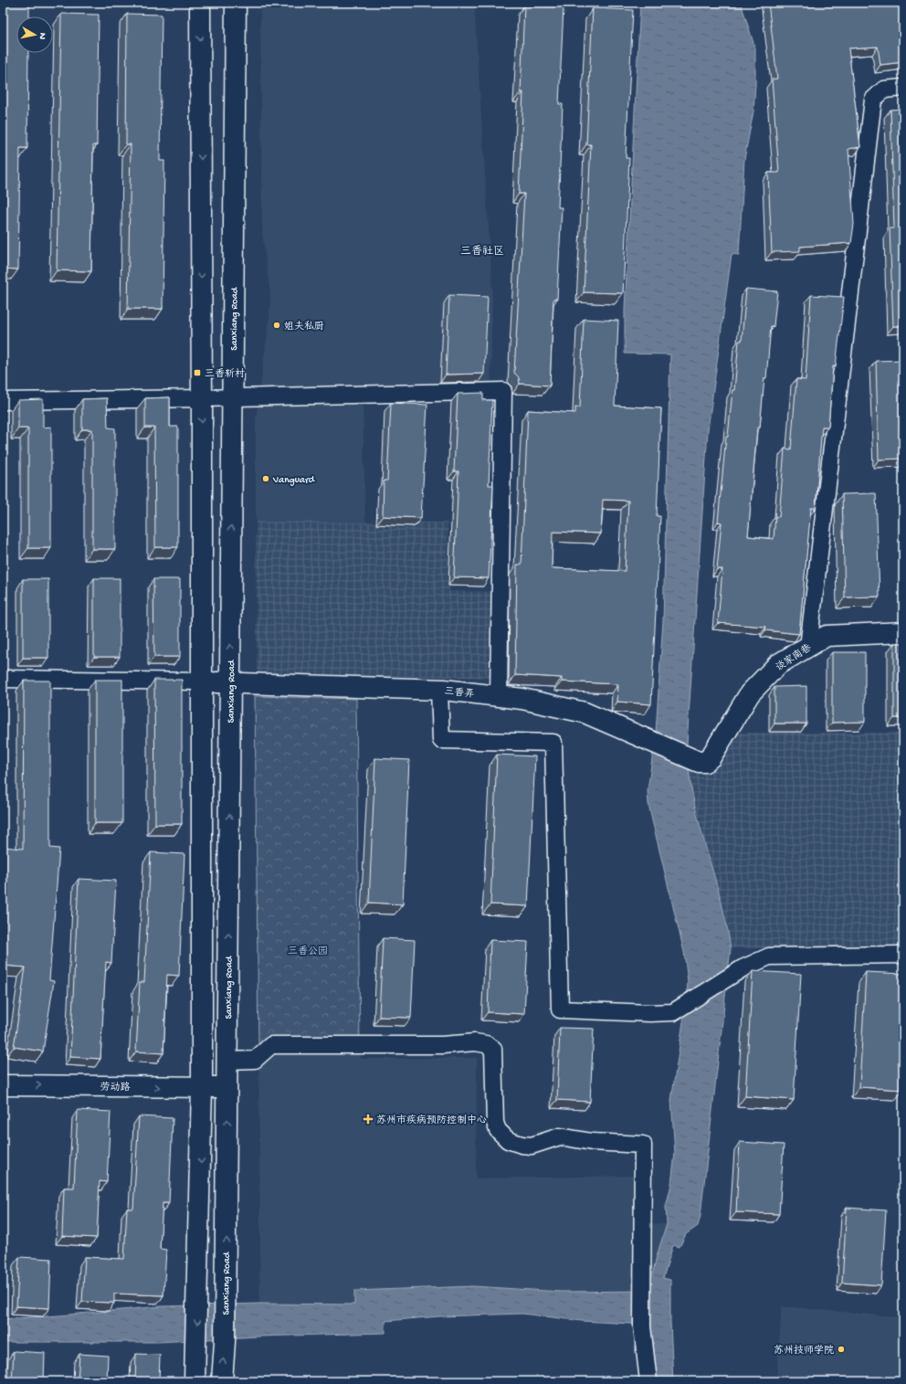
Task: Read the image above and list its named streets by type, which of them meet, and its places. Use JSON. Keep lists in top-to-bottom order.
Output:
{
  "streets": {
    "main road": [
      "Sanxiang Road",
      "谈家南巷",
      "三香弄",
      "劳动路"
    ]
  },
  "crossings": [
    ["Sanxiang Road", "三香弄"],
    ["Sanxiang Road", "劳动路"],
    ["谈家南巷", "三香弄"]
  ],
  "one_way": ["劳动路"],
  "districts": ["三香社区"],
  "parks": ["三香公园"],
  "places": {
    "other": ["姐夫私厨", "Vanguard", "苏州技师学院"],
    "transit": ["三香新村"],
    "health": ["苏州市疾病预防控制中心"]
  },
  "north": "right"
}
